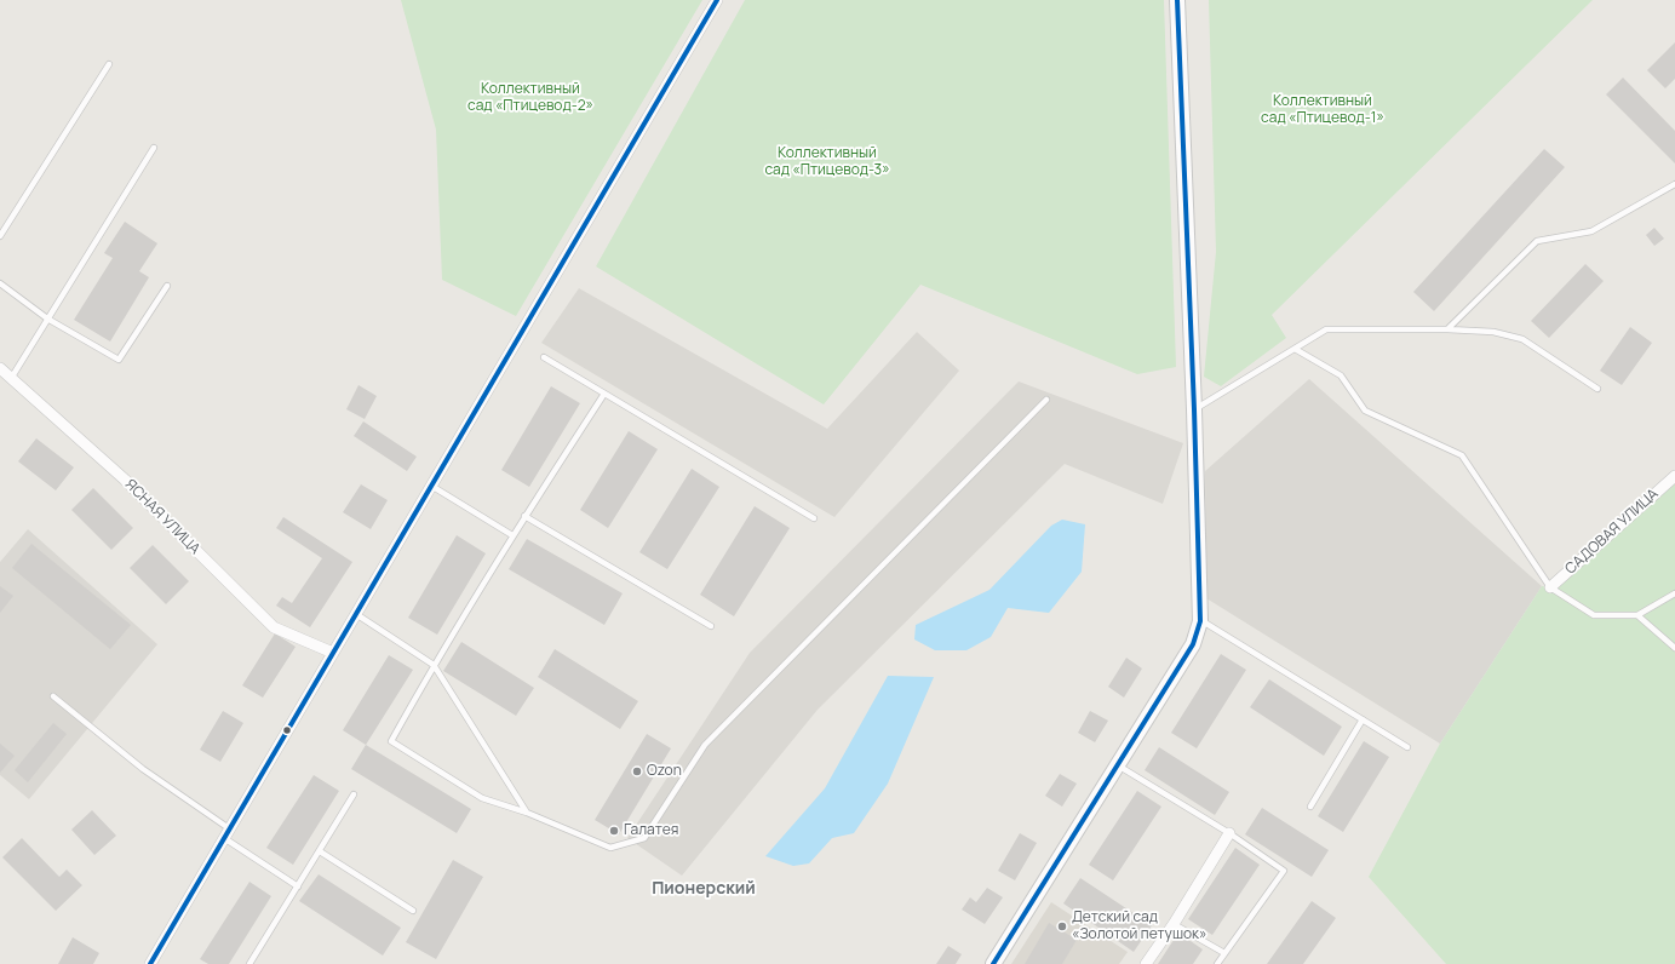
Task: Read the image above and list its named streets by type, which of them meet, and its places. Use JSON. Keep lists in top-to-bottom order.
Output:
{
  "streets": {
    "street": ["ЯСНАЯ УЛИЦА", "САДОВАЯ УЛИЦА"]
  },
  "districts": ["Пионерский"],
  "parks": ["Коллективный сад «Птицевод-2»", "Коллективный сад «Птицевод-1»", "Коллективный сад «Птицевод-3»"],
  "places": ["Ozon", "Галатея", "Детский сад «Золотой петушок»"]
}
